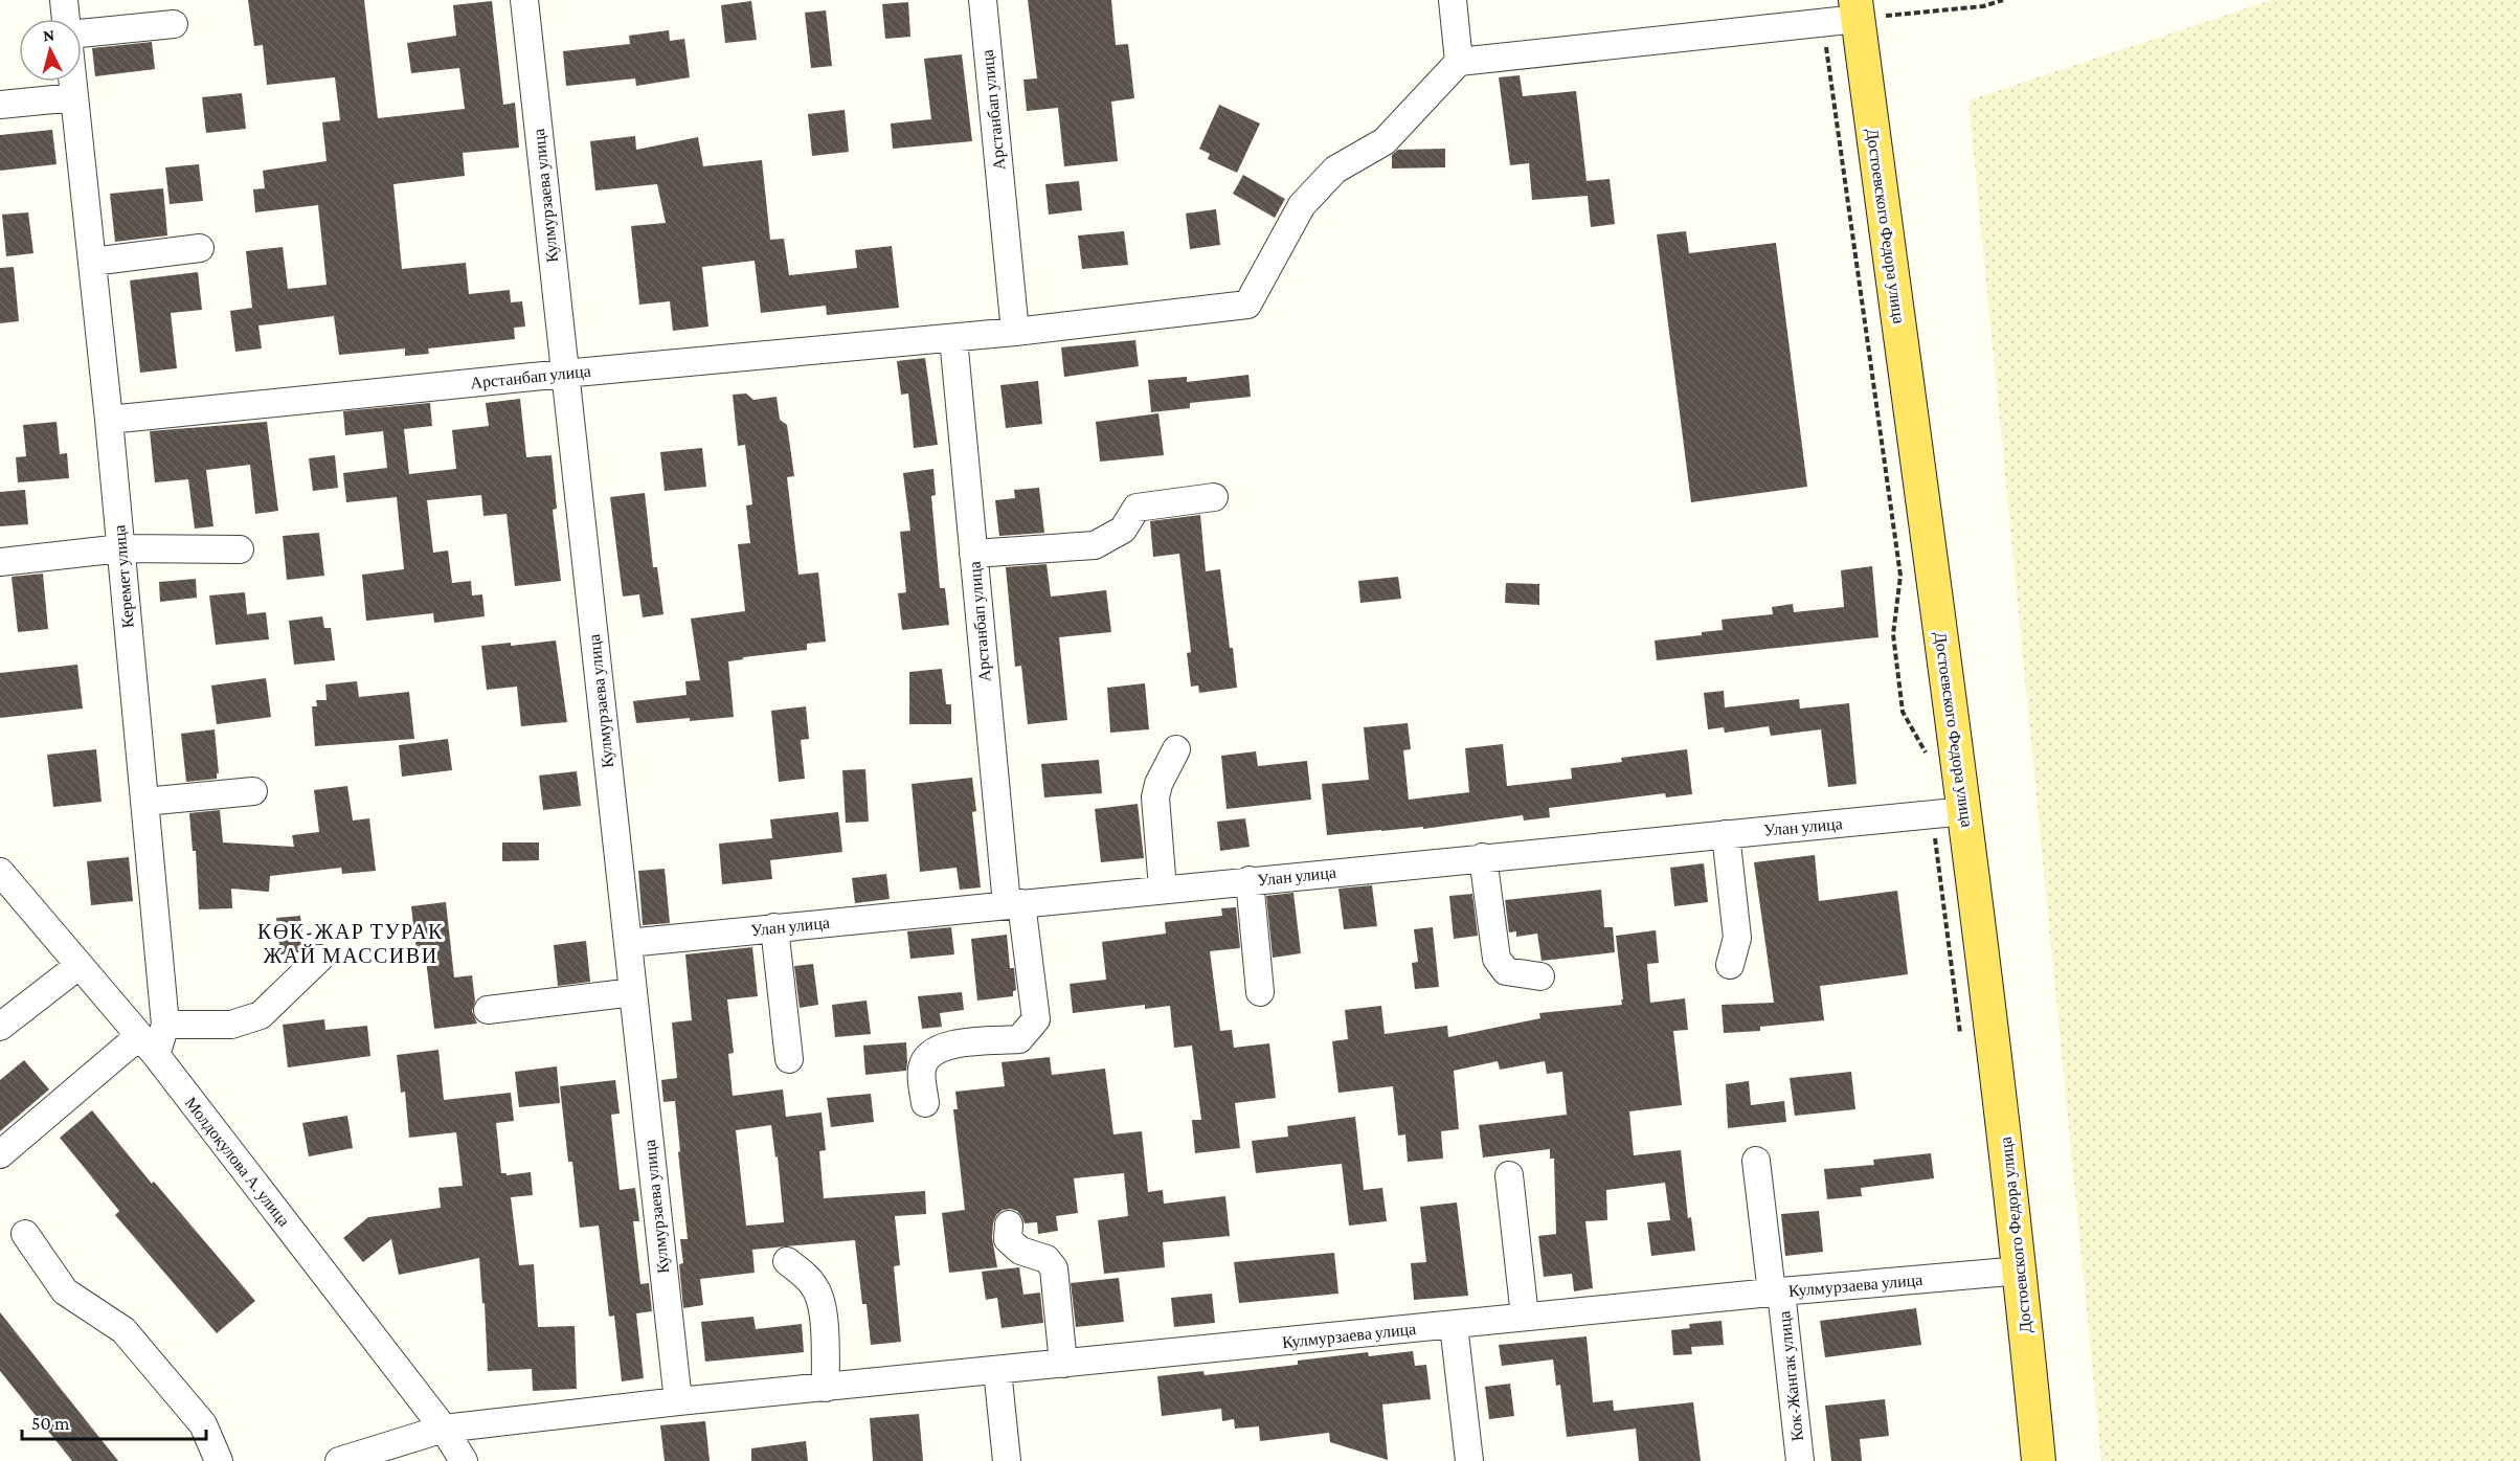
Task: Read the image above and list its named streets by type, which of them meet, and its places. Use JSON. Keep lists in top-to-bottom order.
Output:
{
  "streets": {
    "main road": ["Достоевского Федора улица"],
    "street": [
      "Арстанбап улица",
      "Кулмурзаева улица",
      "Керемет улица",
      "Улан улица",
      "Молдокулова А. улица",
      "Кок-Жангак улица"
    ]
  },
  "crossings": [
    ["Арстанбап улица", "Кулмурзаева улица"],
    ["Арстанбап улица", "Керемет улица"],
    ["Арстанбап улица", "Улан улица"],
    ["Кулмурзаева улица", "Достоевского Федора улица"],
    ["Кулмурзаева улица", "Улан улица"],
    ["Кулмурзаева улица", "Молдокулова А. улица"],
    ["Кулмурзаева улица", "Кок-Жангак улица"],
    ["Достоевского Федора улица", "Улан улица"],
    ["Керемет улица", "Молдокулова А. улица"]
  ],
  "districts": ["КӨК-ЖАР ТУРАК ЖАЙ МАССИВИ"],
  "scale_bar": "50 m",
  "north": "top"
}
